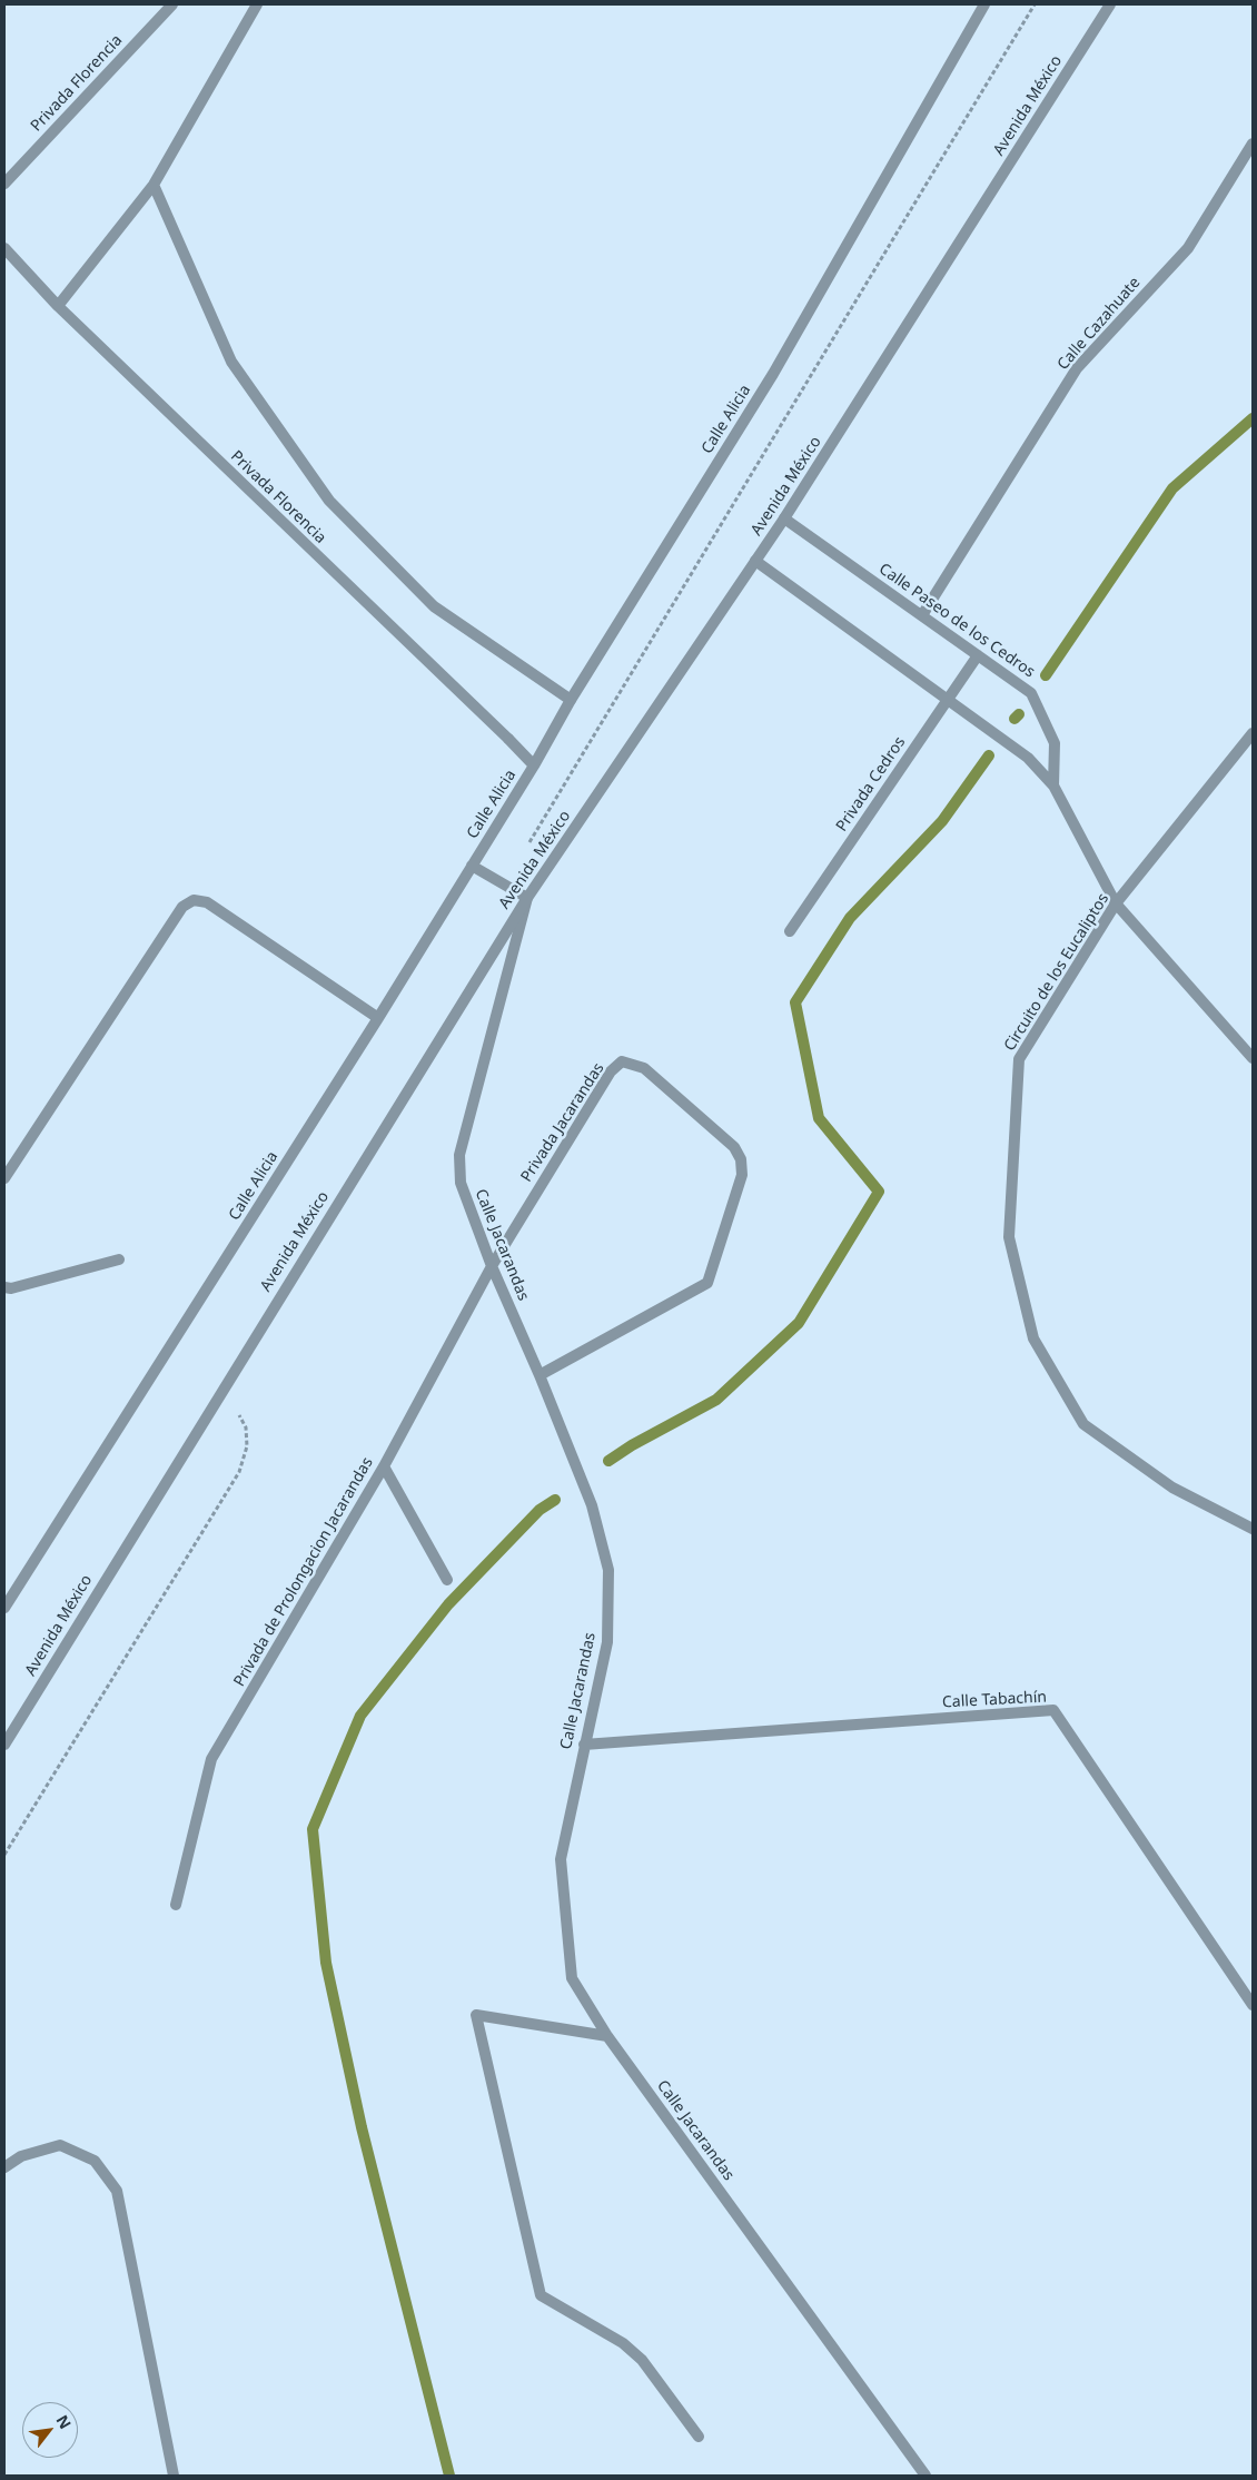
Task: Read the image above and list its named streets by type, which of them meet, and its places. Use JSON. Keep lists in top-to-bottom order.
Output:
{
  "streets": {
    "street": [
      "Privada Florencia",
      "Avenida México",
      "Calle Cazahuate",
      "Calle Alicia",
      "Calle Paseo de los Cedros",
      "Privada Cedros",
      "Circuito de los Eucaliptos",
      "Privada Jacarandas",
      "Calle Jacarandas",
      "Privada de Prolongacion Jacarandas",
      "Calle Tabachín"
    ]
  },
  "crossings": [
    ["Privada Florencia", "Calle Alicia"],
    ["Avenida México", "Calle Paseo de los Cedros"],
    ["Avenida México", "Calle Jacarandas"],
    ["Calle Cazahuate", "Calle Paseo de los Cedros"],
    ["Calle Paseo de los Cedros", "Privada Cedros"],
    ["Privada Jacarandas", "Calle Jacarandas"],
    ["Privada Jacarandas", "Privada de Prolongacion Jacarandas"],
    ["Calle Jacarandas", "Privada de Prolongacion Jacarandas"],
    ["Calle Jacarandas", "Calle Tabachín"]
  ],
  "north": "top right"
}
